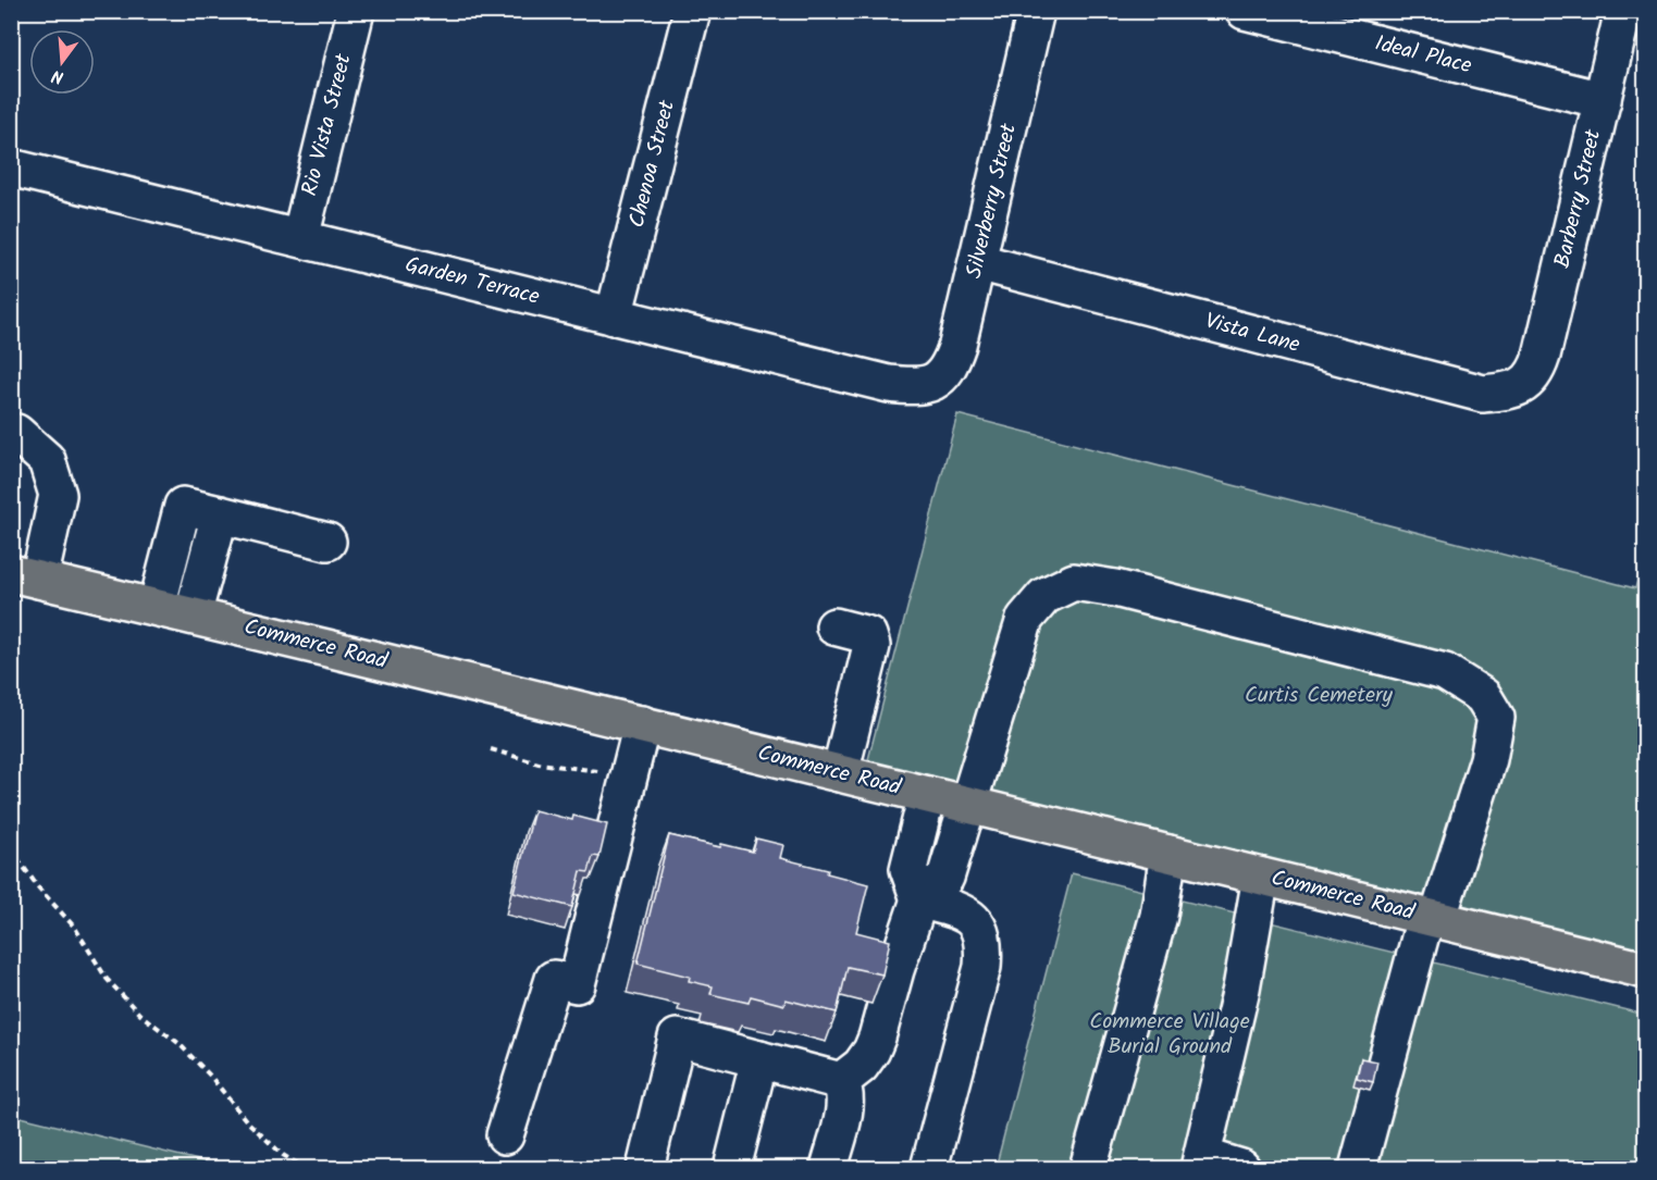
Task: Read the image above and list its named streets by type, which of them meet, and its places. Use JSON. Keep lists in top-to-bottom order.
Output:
{
  "streets": {
    "main road": ["Commerce Road"],
    "street": [
      "Ideal Place",
      "Rio Vista Street",
      "Chenoa Street",
      "Barberry Street",
      "Silverberry Street",
      "Garden Terrace",
      "Vista Lane"
    ]
  },
  "crossings": [
    ["Ideal Place", "Barberry Street"],
    ["Rio Vista Street", "Garden Terrace"],
    ["Chenoa Street", "Garden Terrace"],
    ["Barberry Street", "Vista Lane"],
    ["Silverberry Street", "Garden Terrace"],
    ["Silverberry Street", "Vista Lane"]
  ],
  "parks": ["Curtis Cemetery", "Commerce Village Burial Ground"],
  "north": "bottom"
}
